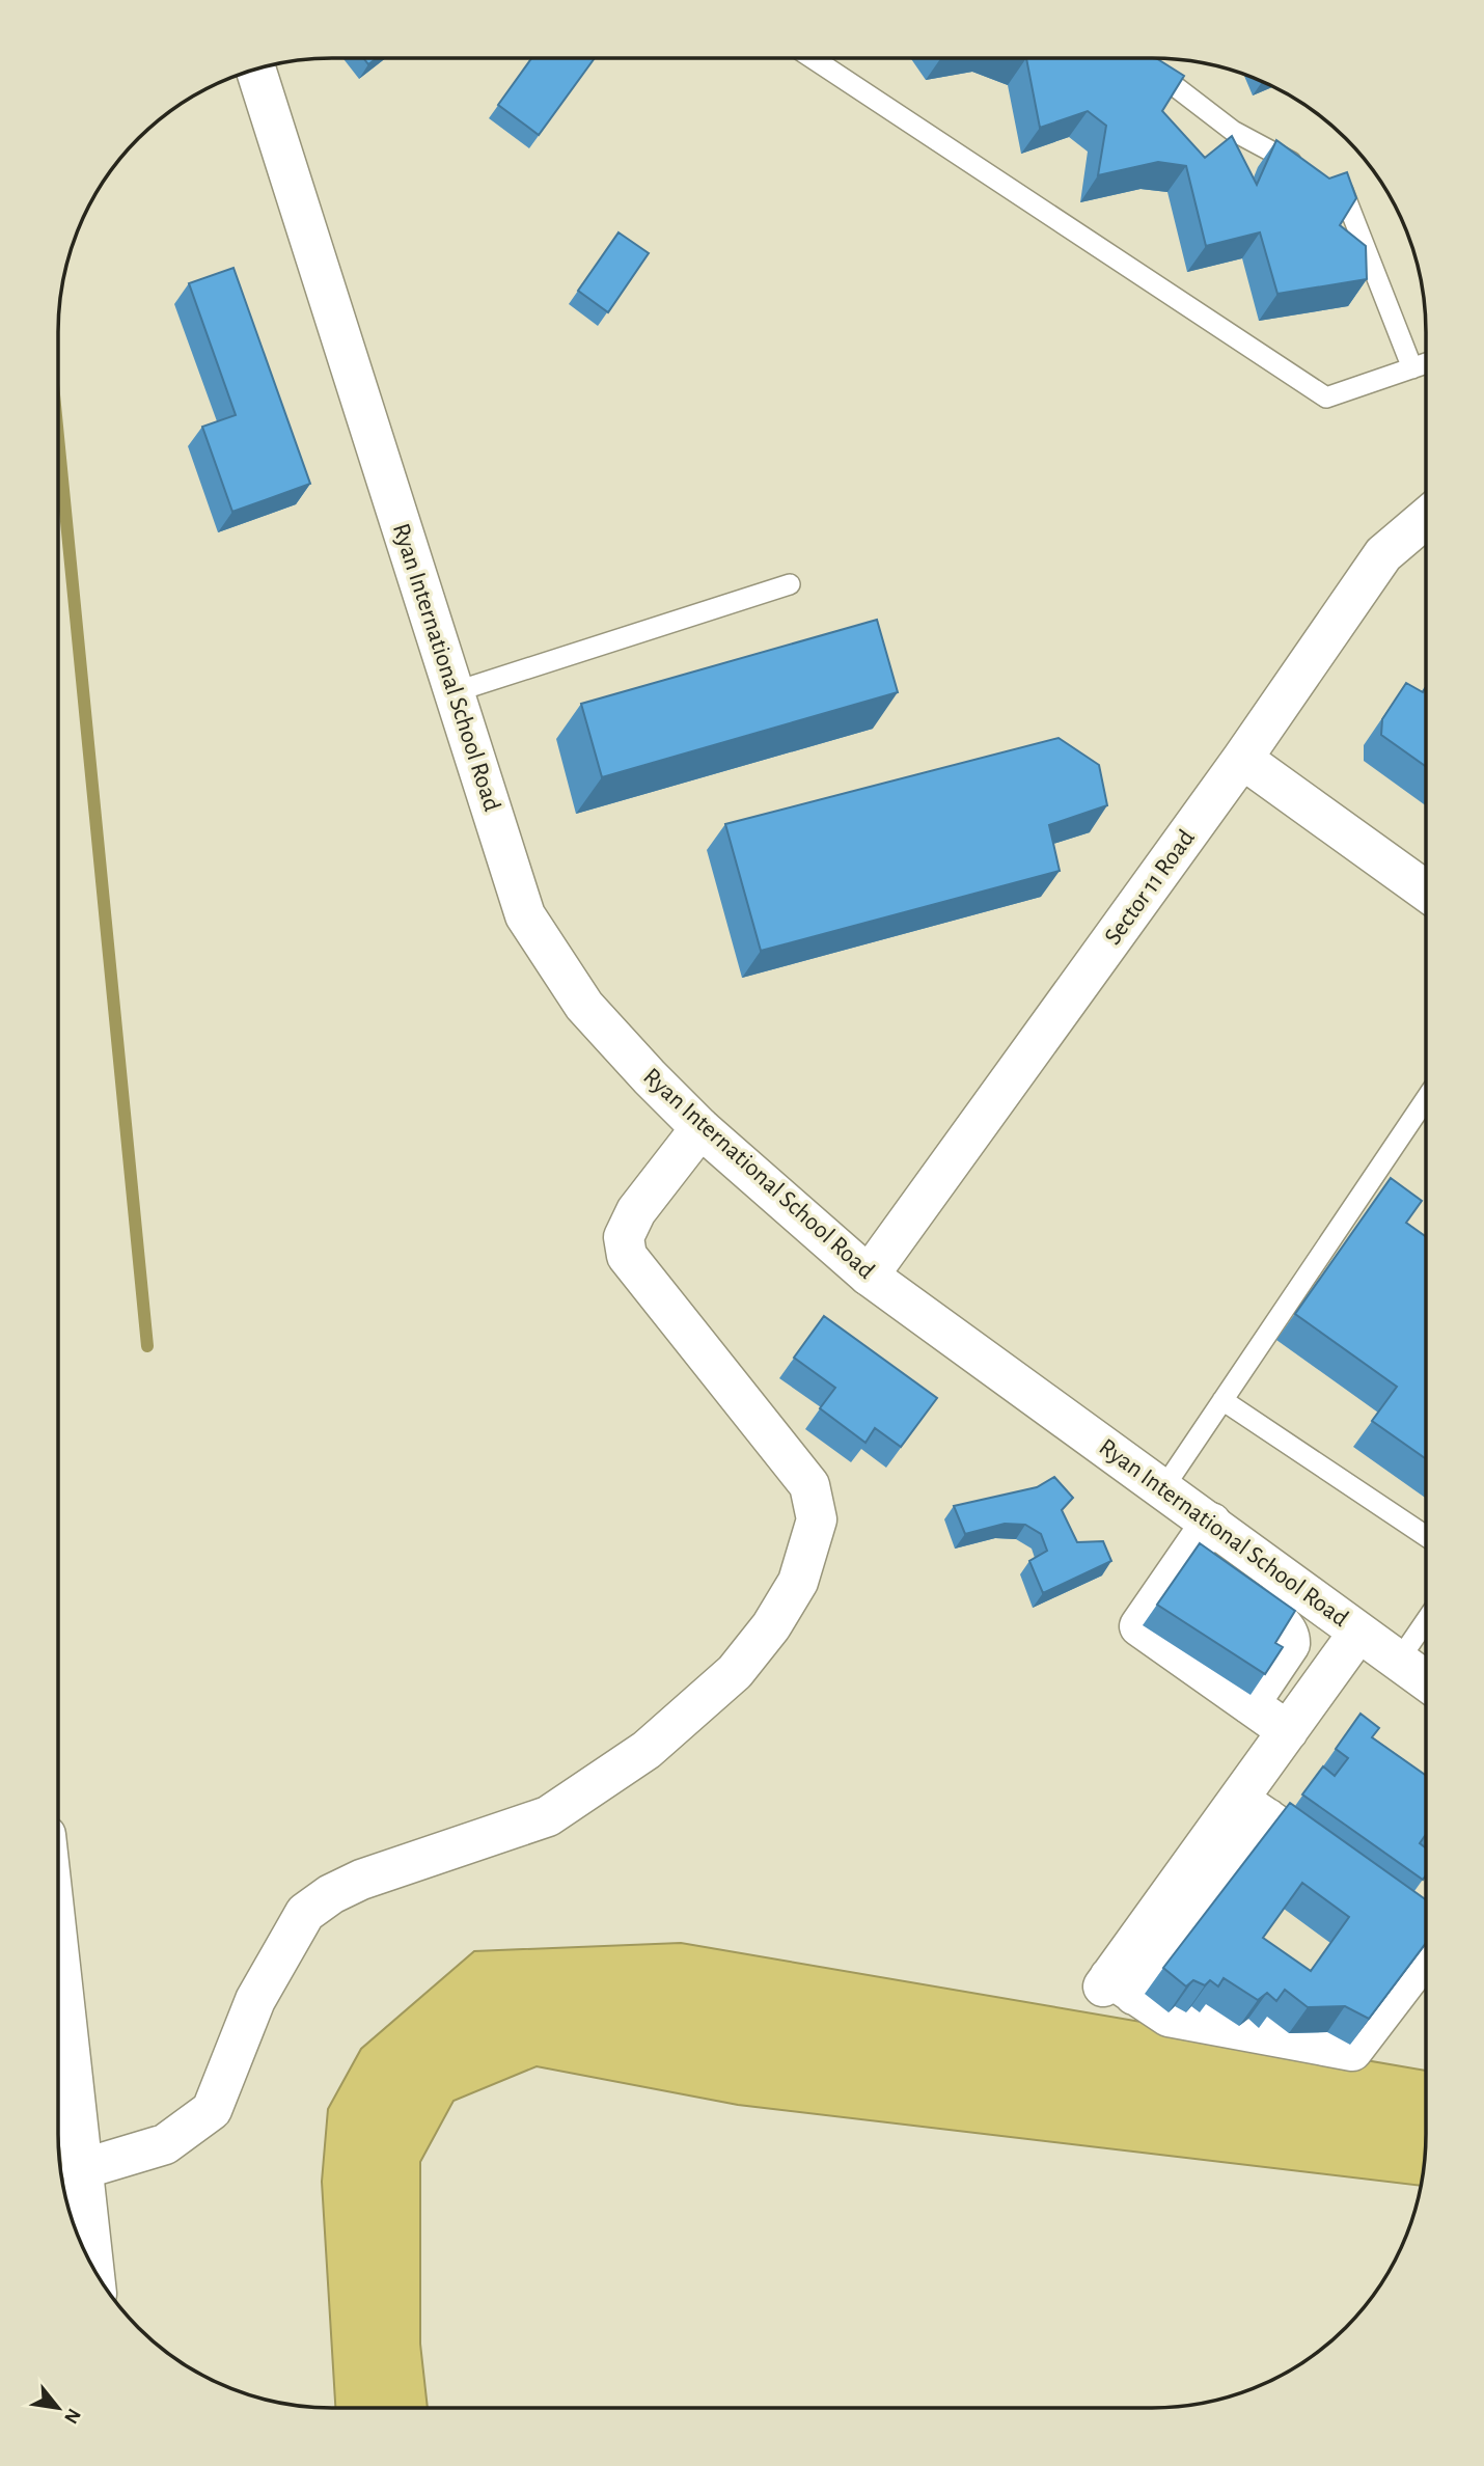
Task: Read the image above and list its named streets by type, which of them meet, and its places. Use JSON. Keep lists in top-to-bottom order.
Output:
{
  "streets": {
    "main road": ["Ryan International School Road", "Sector 11 Road"]
  },
  "crossings": [
    ["Ryan International School Road", "Sector 11 Road"]
  ],
  "north": "bottom right"
}
